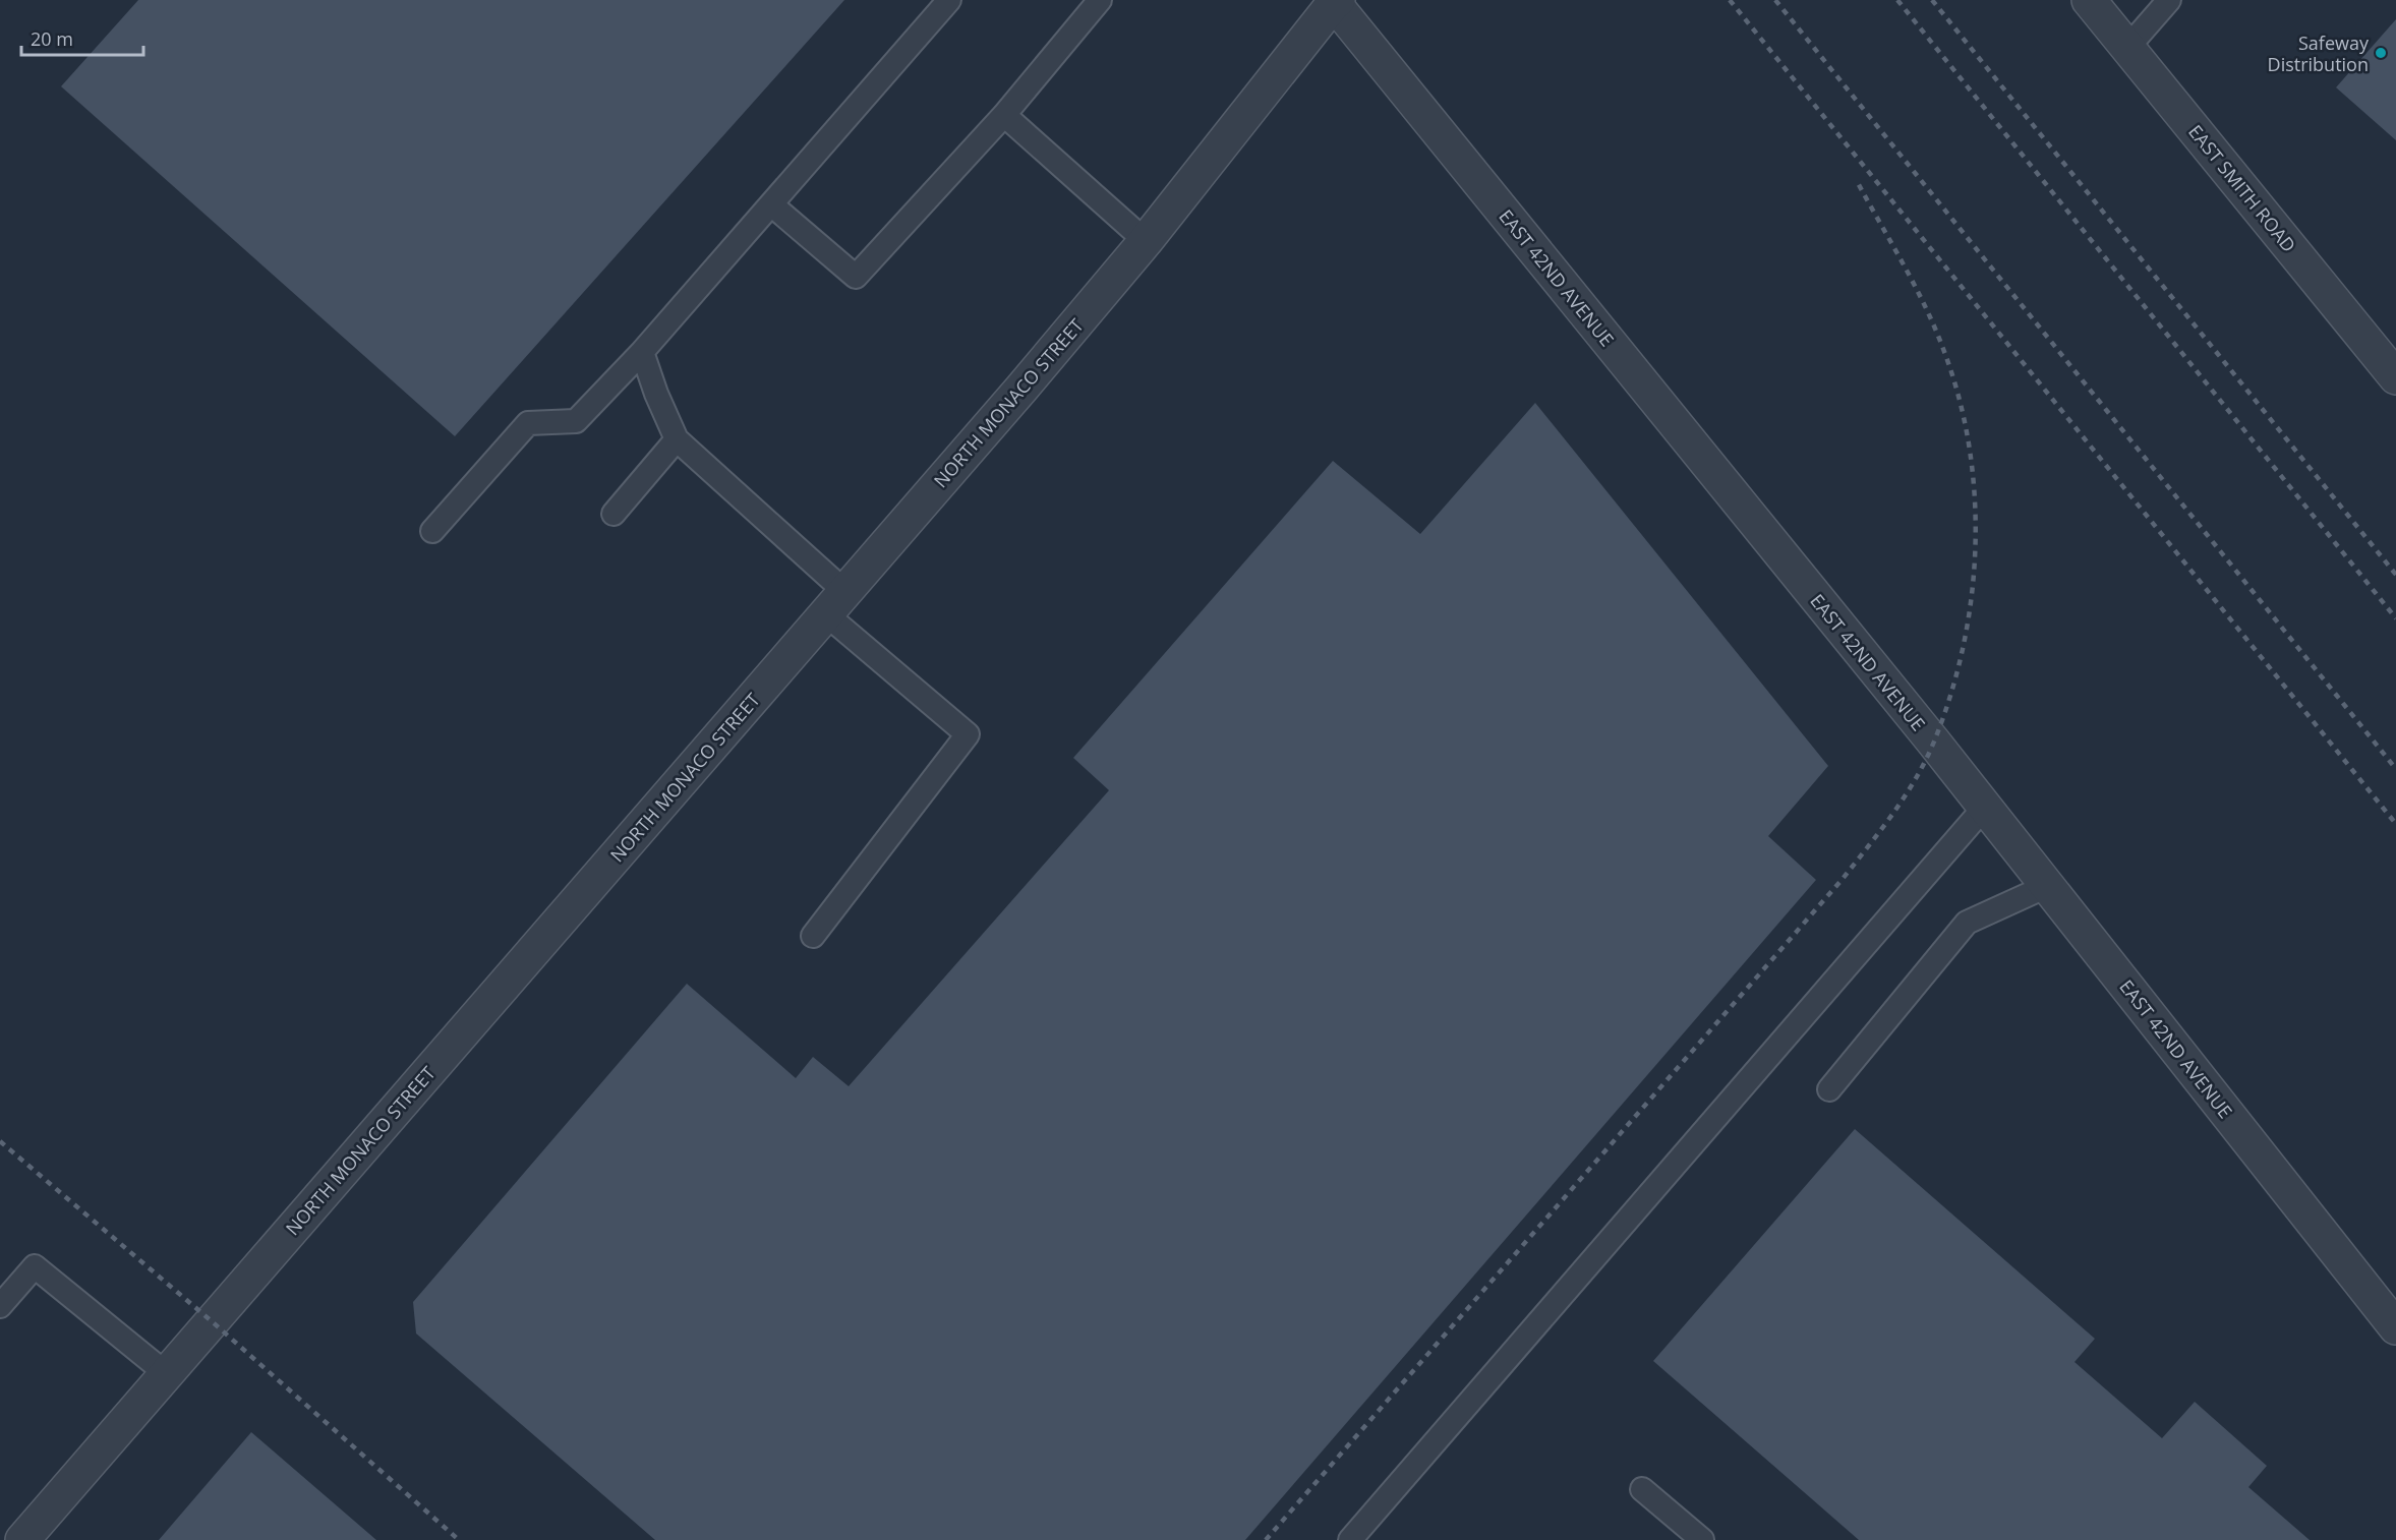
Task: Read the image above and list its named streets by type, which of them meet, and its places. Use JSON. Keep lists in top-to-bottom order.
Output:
{
  "streets": {
    "street": ["EAST SMITH ROAD", "EAST 42ND AVENUE", "NORTH MONACO STREET"]
  },
  "crossings": [
    ["EAST 42ND AVENUE", "NORTH MONACO STREET"]
  ],
  "places": ["Safeway Distribution"],
  "scale_bar": "20 m"
}
